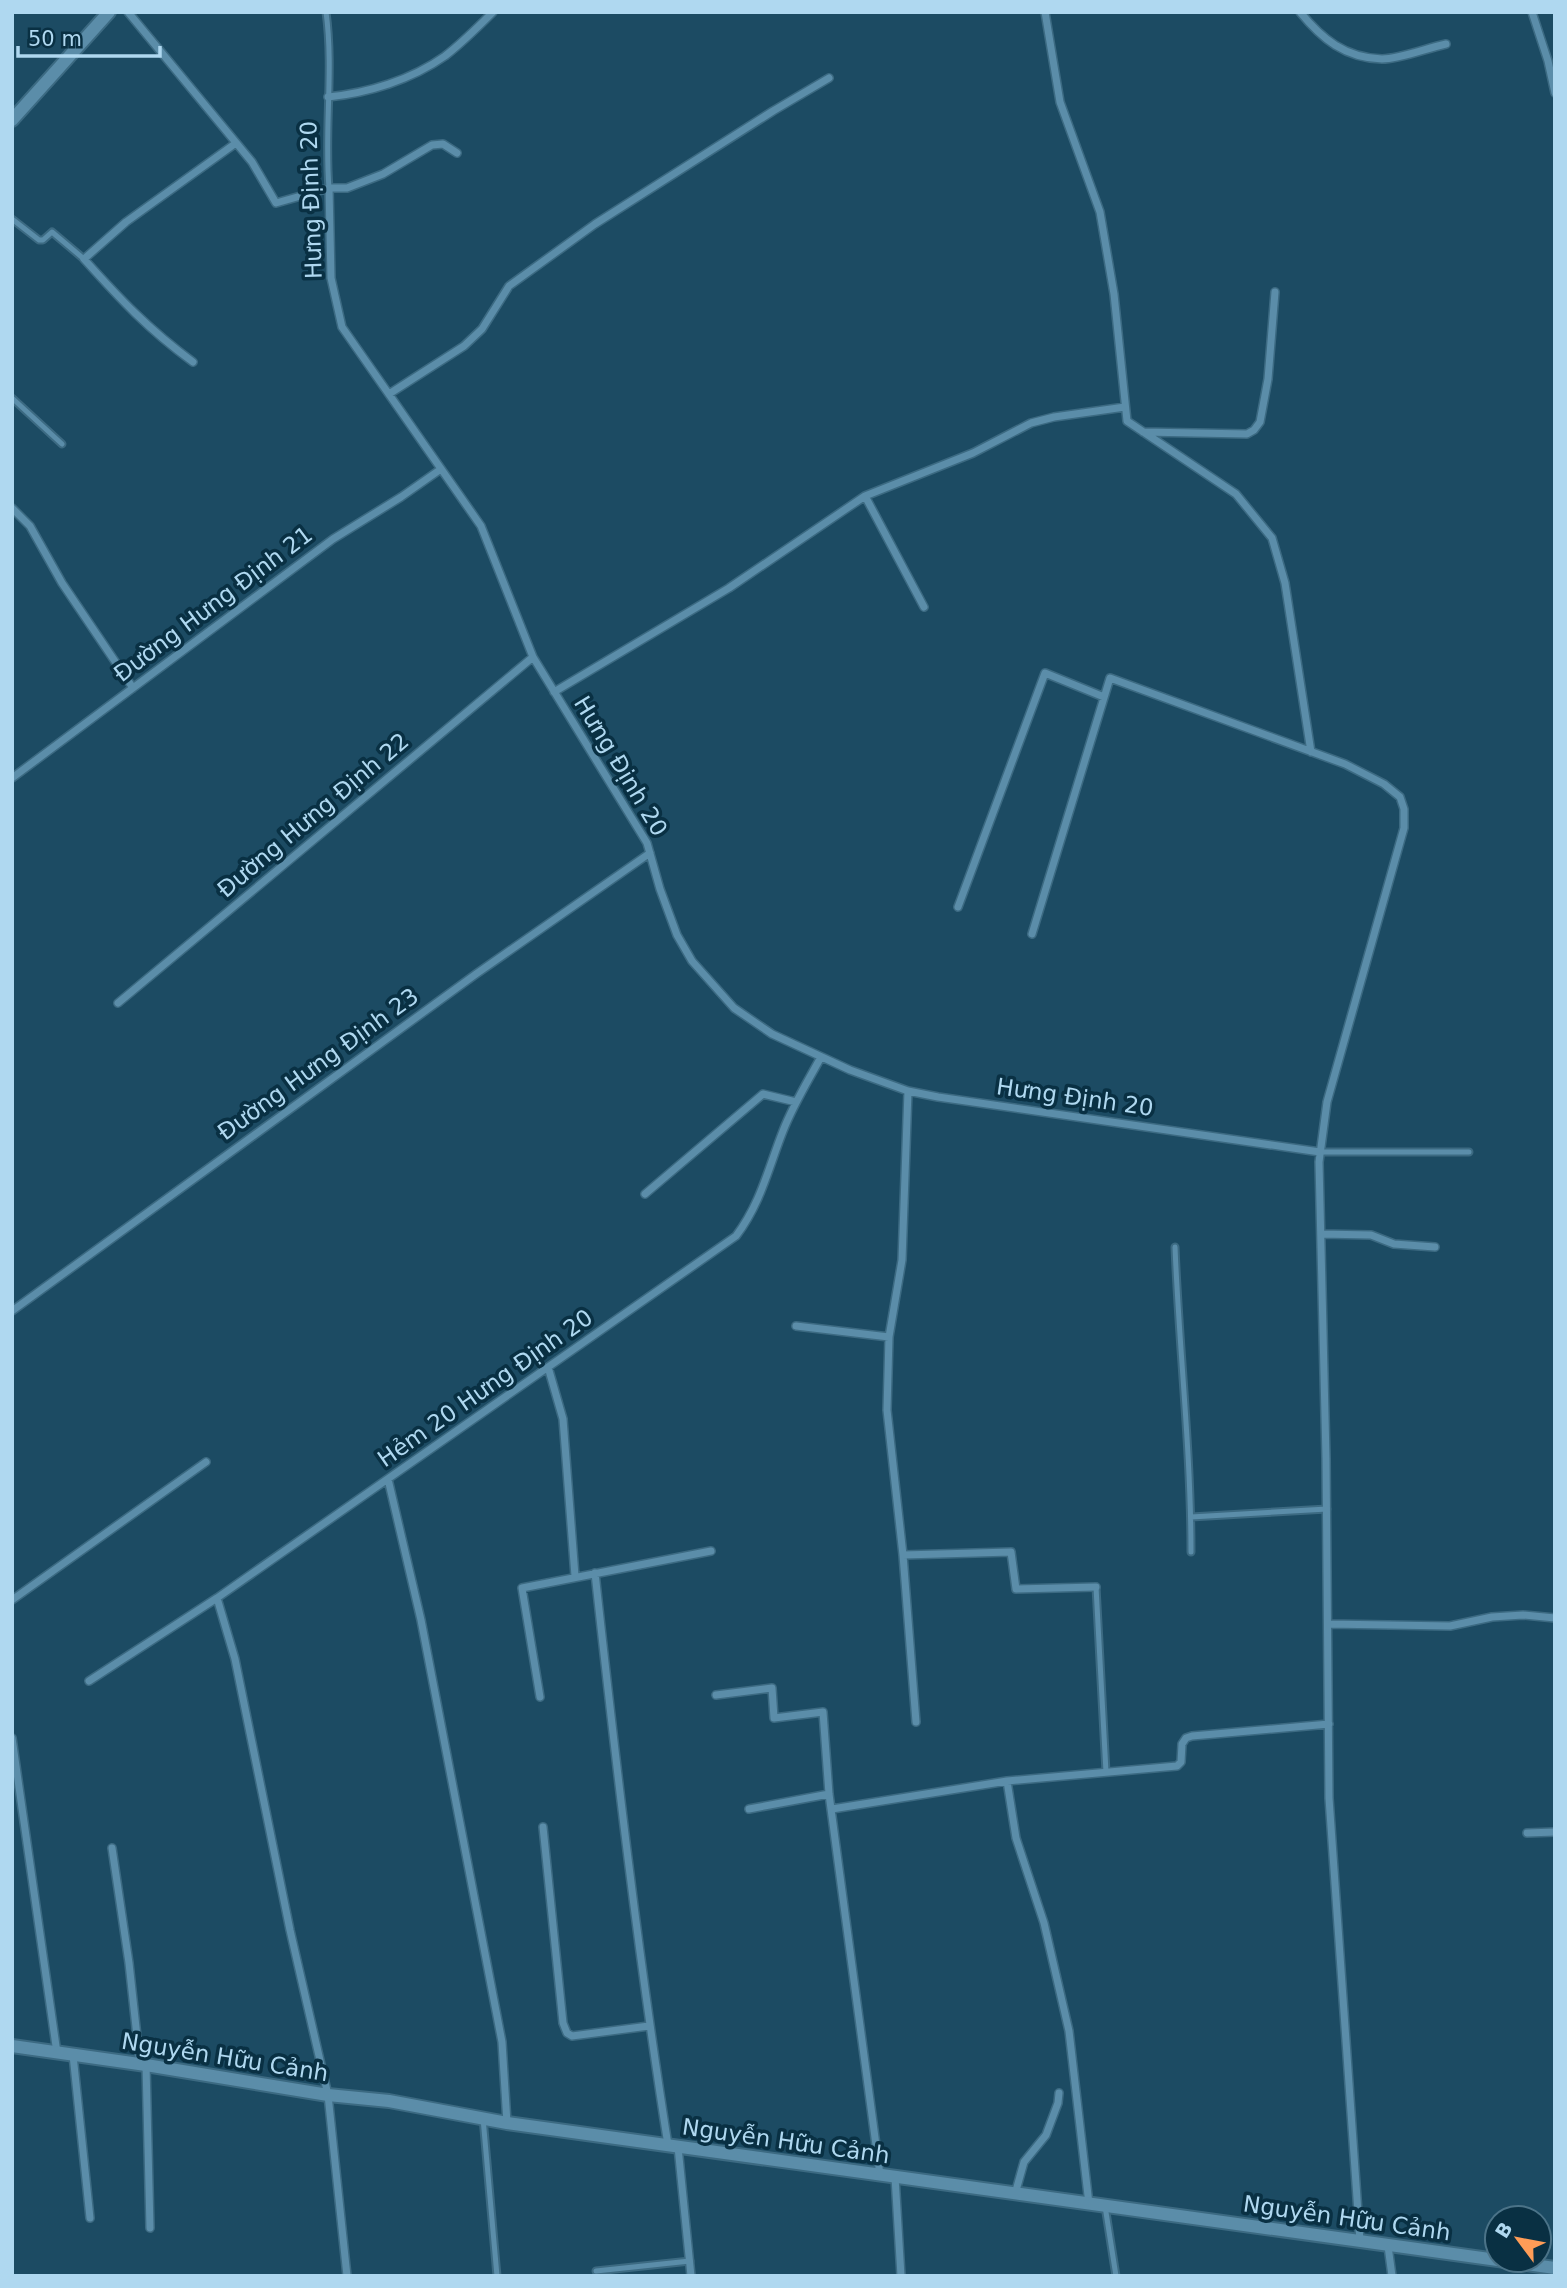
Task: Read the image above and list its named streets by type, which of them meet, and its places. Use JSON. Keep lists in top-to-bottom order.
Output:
{
  "streets": {
    "street": [
      "Hưng Định 20",
      "Đường Hưng Định 21",
      "Đường Hưng Định 22",
      "Đường Hưng Định 23",
      "Hẻm 20 Hưng Định 20",
      "Nguyễn Hữu Cảnh"
    ]
  },
  "crossings": [
    ["Hưng Định 20", "Đường Hưng Định 21"],
    ["Hưng Định 20", "Đường Hưng Định 22"],
    ["Hưng Định 20", "Đường Hưng Định 23"],
    ["Hưng Định 20", "Hẻm 20 Hưng Định 20"]
  ],
  "scale_bar": "50 m",
  "north": "top left"
}
